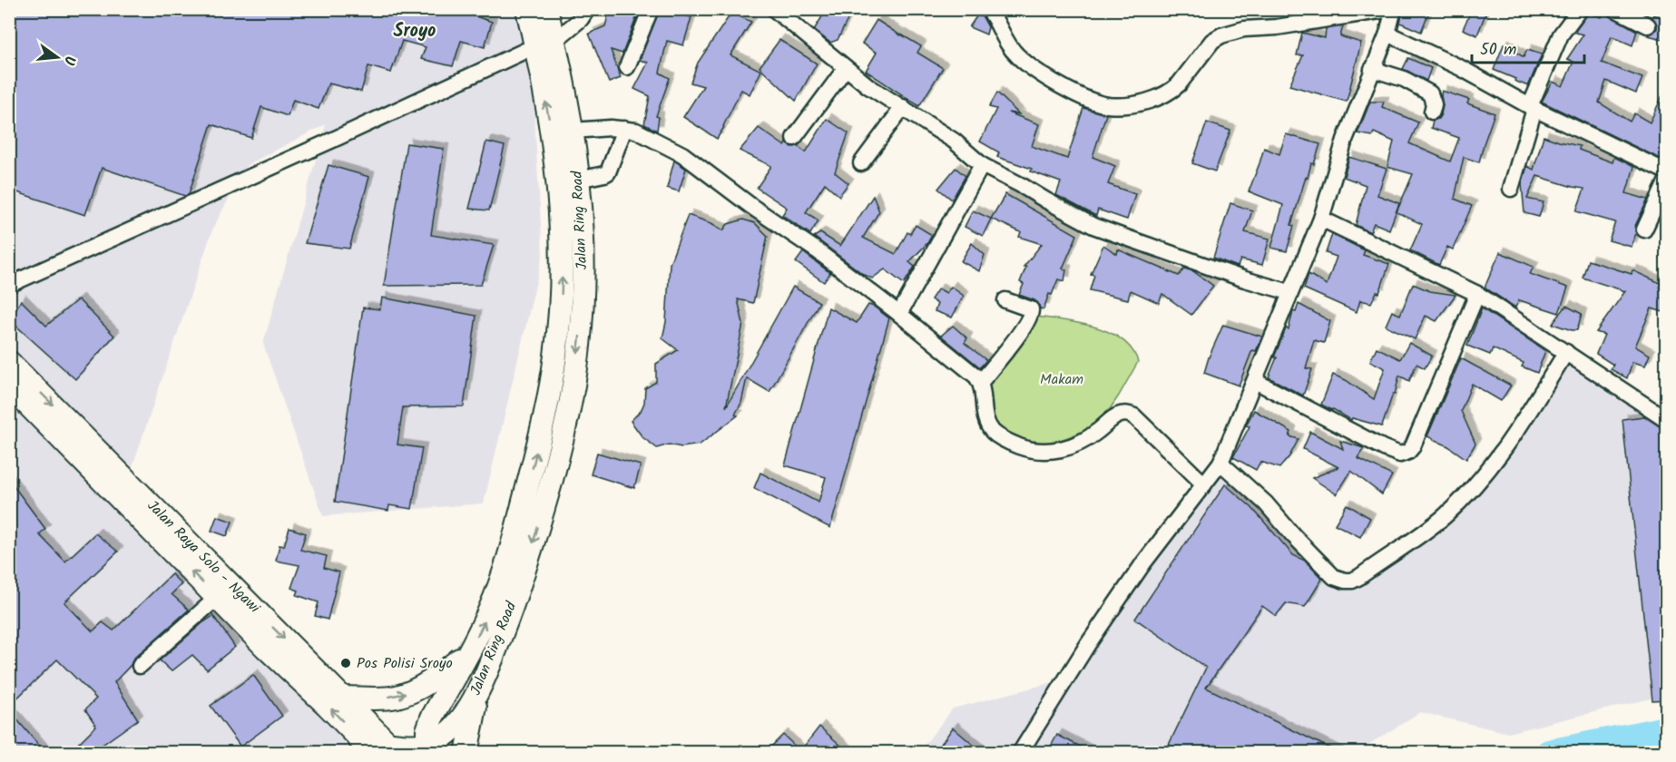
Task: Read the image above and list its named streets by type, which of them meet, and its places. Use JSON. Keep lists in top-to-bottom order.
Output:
{
  "streets": {
    "highway": ["Jalan Ring Road", "Jalan Raya Solo - Ngawi"]
  },
  "districts": ["Sroyo"],
  "parks": ["Makam"],
  "places": ["Pos Polisi Sroyo"],
  "scale_bar": "50 m",
  "north": "right"
}
